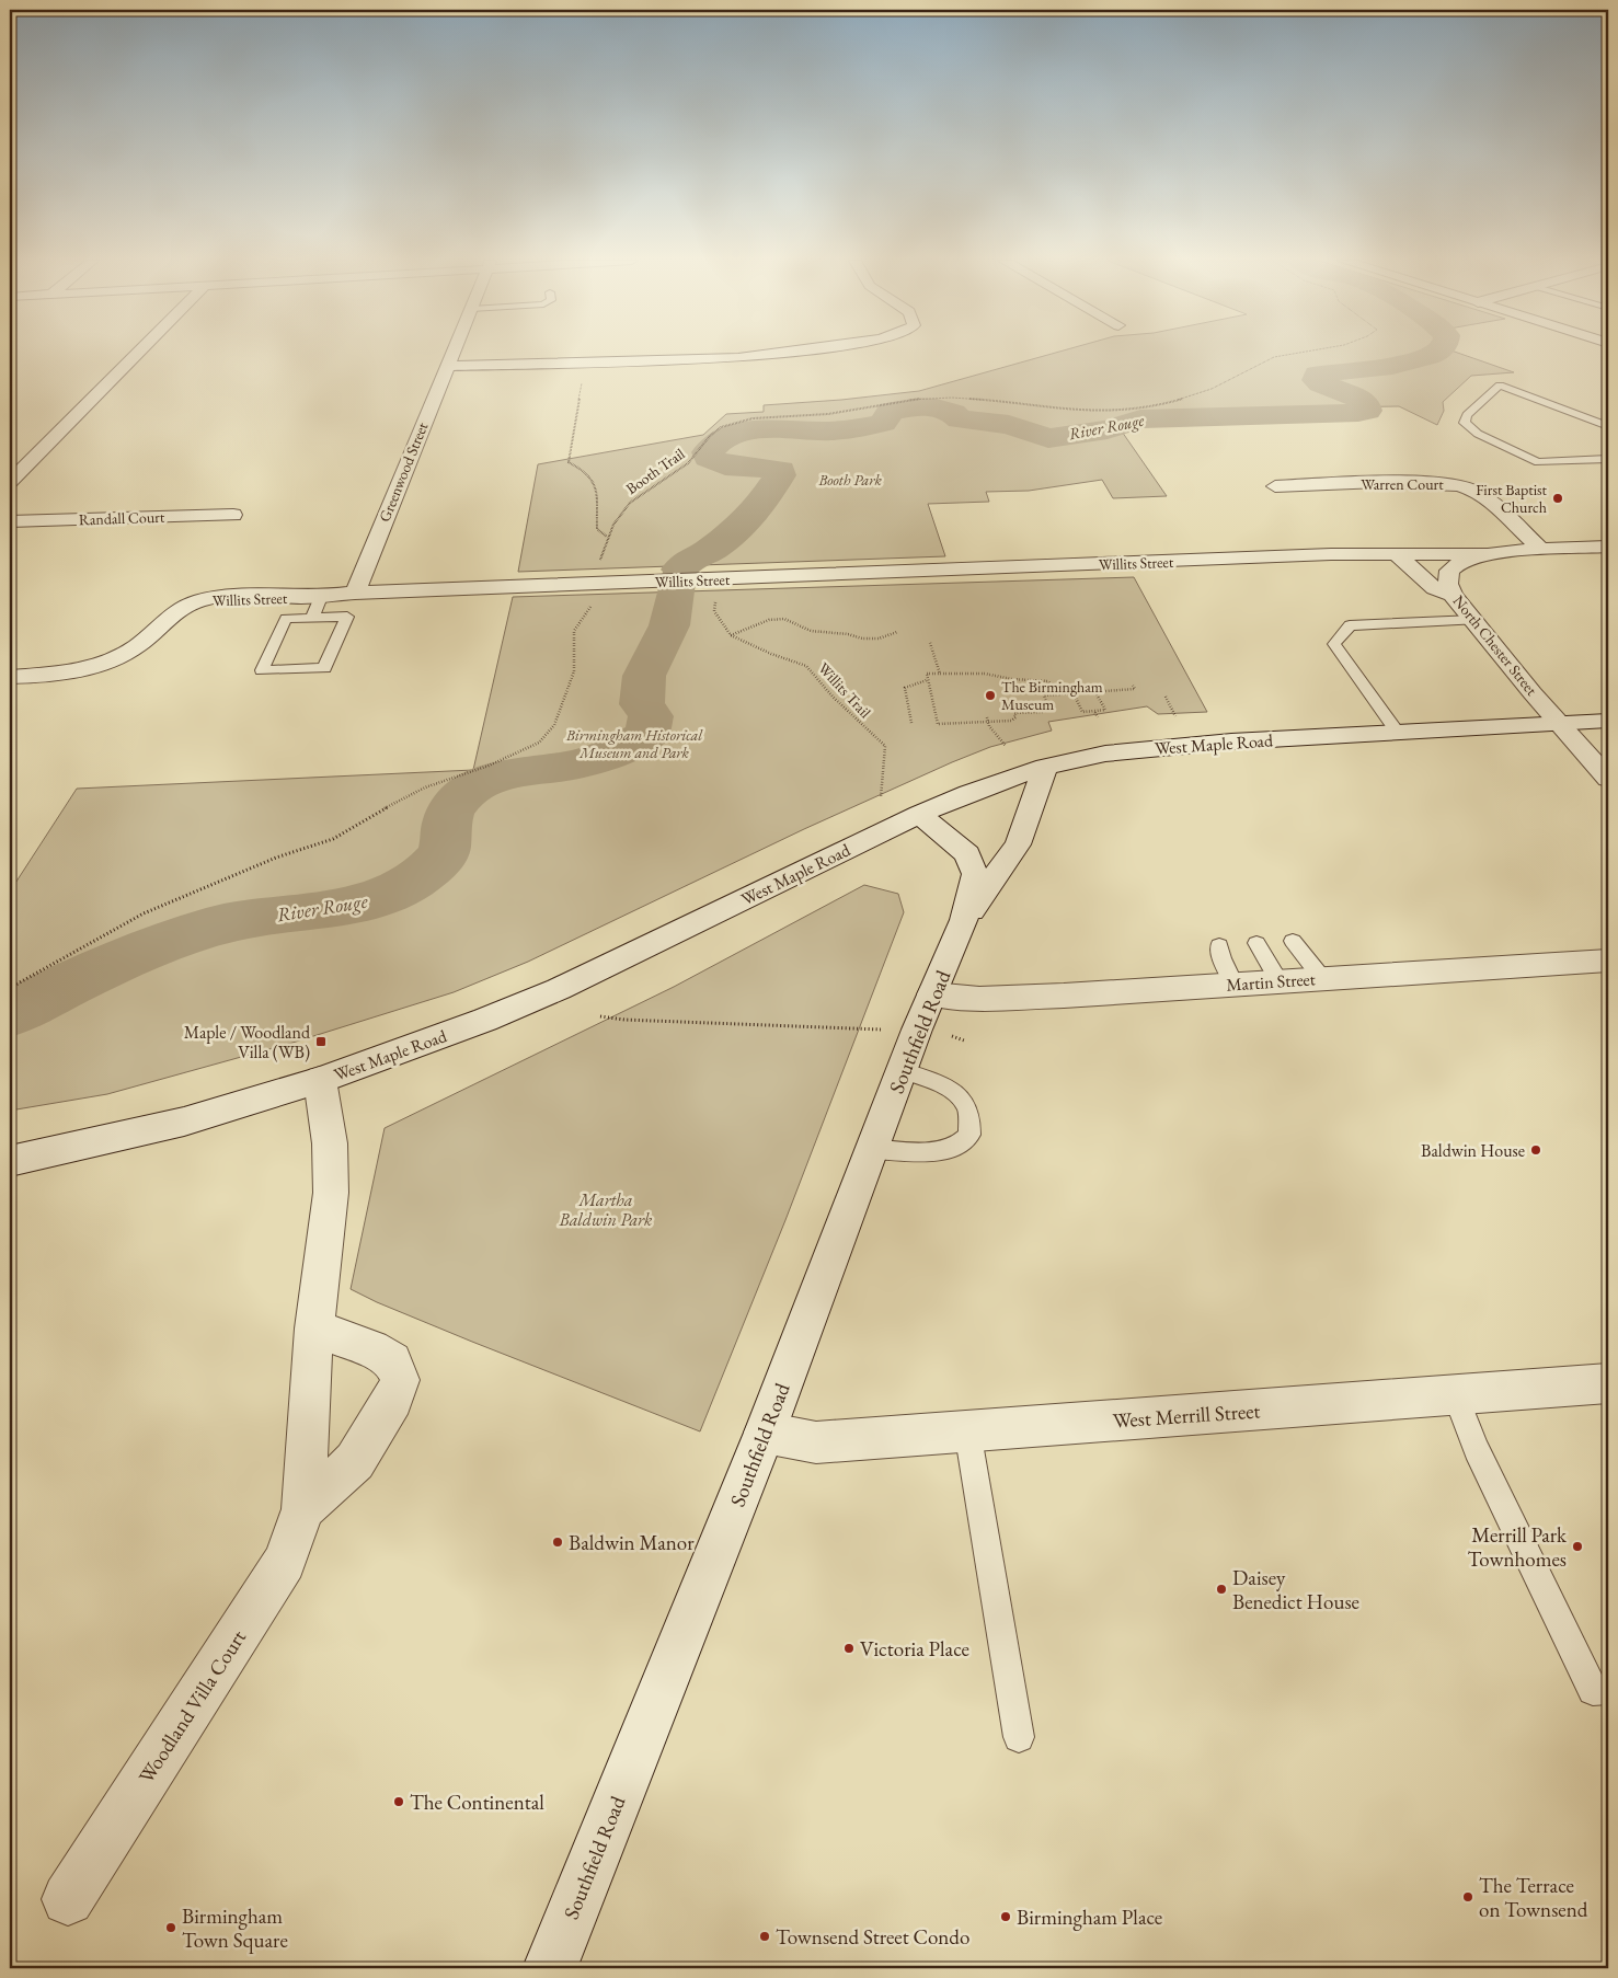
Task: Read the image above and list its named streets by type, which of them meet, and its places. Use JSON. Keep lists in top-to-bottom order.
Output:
{
  "streets": {
    "street": [
      "Greenwood Street",
      "Warren Court",
      "Randall Court",
      "Willits Street",
      "North Chester Street",
      "West Maple Road",
      "Martin Street",
      "Southfield Road",
      "West Merrill Street",
      "Woodland Villa Court"
    ],
    "path": ["Booth Trail", "Willits Trail"]
  },
  "crossings": [
    ["Booth Trail", "Willits Street"],
    ["Greenwood Street", "Willits Street"],
    ["Warren Court", "Willits Street"],
    ["Willits Street", "North Chester Street"],
    ["North Chester Street", "West Maple Road"],
    ["West Maple Road", "Southfield Road"],
    ["West Maple Road", "Woodland Villa Court"],
    ["Martin Street", "Southfield Road"],
    ["Southfield Road", "West Merrill Street"]
  ],
  "water": ["River Rouge"],
  "parks": ["Booth Park", "Birmingham Historical Museum and Park", "Martha Baldwin Park"],
  "places": {
    "other": [
      "First Baptist Church",
      "The Birmingham Museum",
      "Baldwin House",
      "Baldwin Manor",
      "Merrill Park Townhomes",
      "Daisey Benedict House",
      "Victoria Place",
      "The Continental",
      "The Terrace on Townsend",
      "Birmingham Place",
      "Birmingham Town Square",
      "Townsend Street Condo"
    ],
    "transit": ["Maple / Woodland Villa (WB)"]
  }
}
